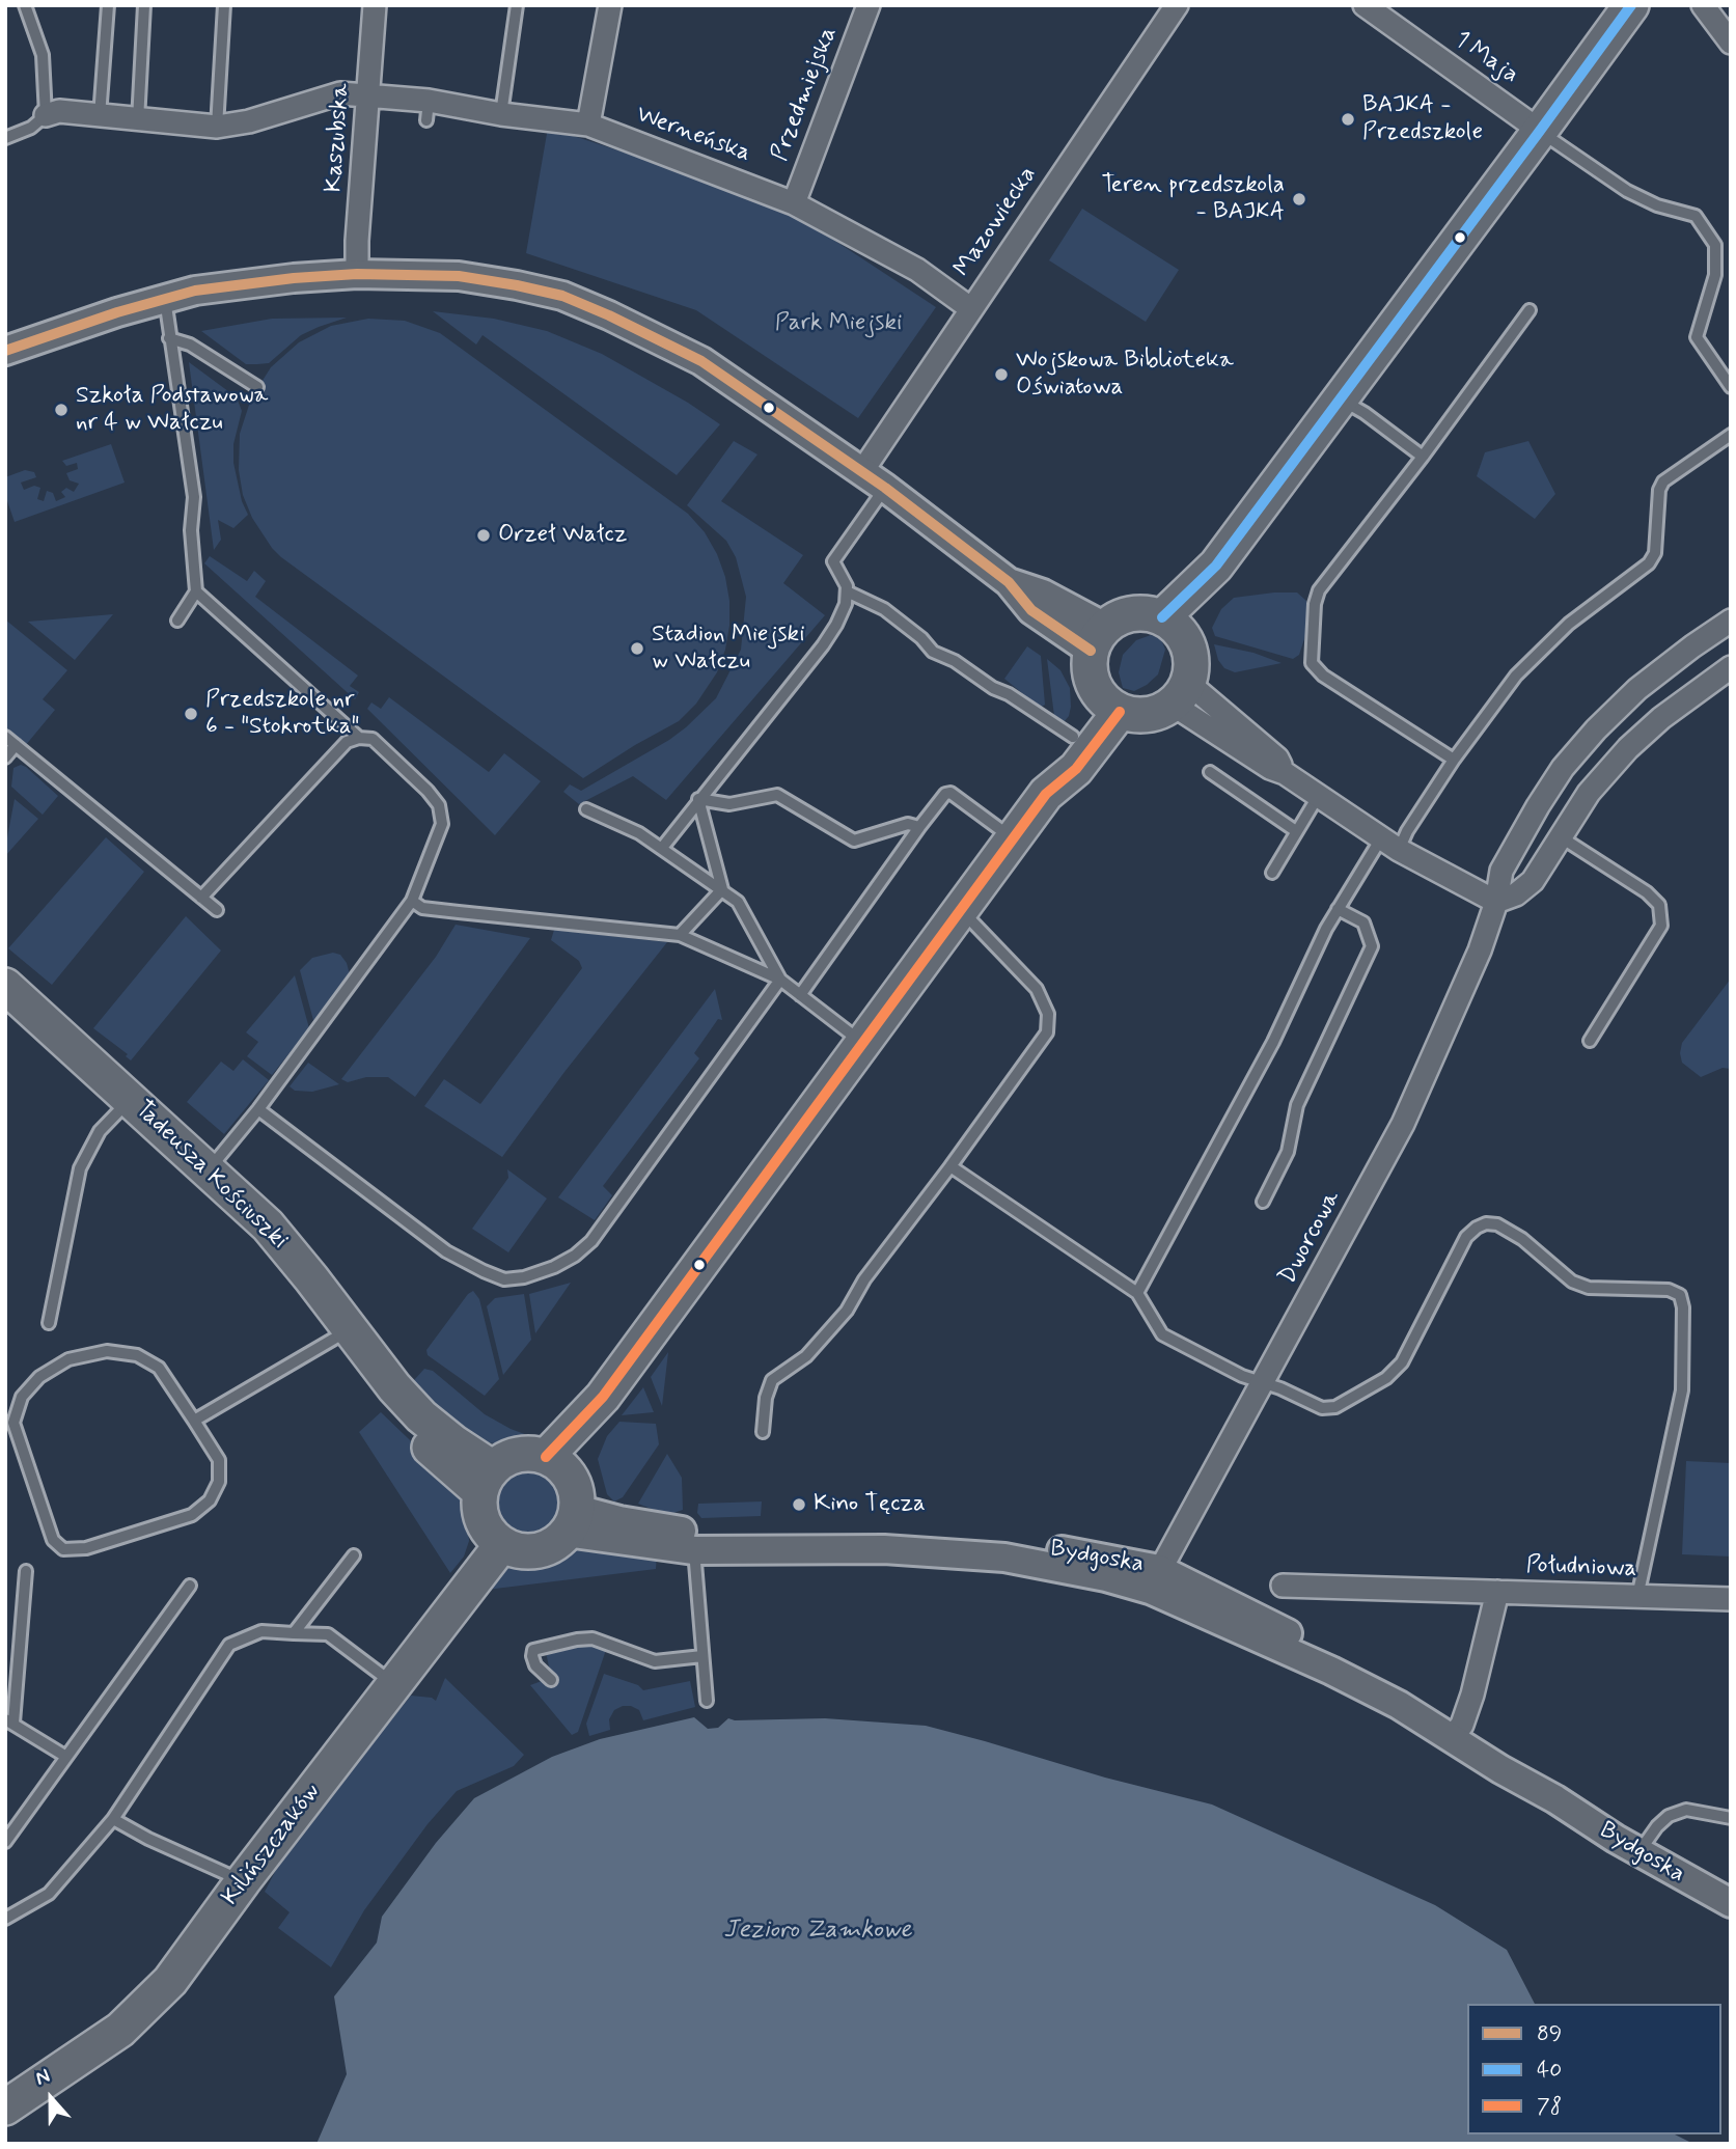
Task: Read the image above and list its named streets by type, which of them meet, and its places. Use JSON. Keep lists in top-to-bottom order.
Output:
{
  "streets": {
    "main road": ["Tadeusza Kościuszki", "Kilińszczaków"],
    "street": [
      "1 Maja",
      "Przedmiejska",
      "Werneńska",
      "Kaszubska",
      "Mazowiecka",
      "Dworcowa",
      "Bydgoska",
      "Południowa"
    ]
  },
  "crossings": [
    ["Przedmiejska", "Werneńska"],
    ["Werneńska", "Kaszubska"],
    ["Werneńska", "Mazowiecka"],
    ["Tadeusza Kościuszki", "Bydgoska"],
    ["Tadeusza Kościuszki", "Kilińszczaków"],
    ["Dworcowa", "Bydgoska"],
    ["Bydgoska", "Południowa"],
    ["Bydgoska", "Kilińszczaków"]
  ],
  "water": ["Jezioro Zamkowe"],
  "parks": ["Park Miejski"],
  "places": [
    "BAJKA - Przedszkole",
    "Teren przedszkola - BAJKA",
    "Wojskowa Biblioteka Oświatowa",
    "Szkoła Podstawowa nr 4 w Wałczu",
    "Orzeł Wałcz",
    "Stadion Miejski w Wałczu",
    "Przedszkole nr 6 - \"Stokrotka\"",
    "Kino Tęcza"
  ],
  "lines": ["transit line 40", "transit line 89", "transit line 78"],
  "legend": ["89", "40", "78"],
  "north": "top"
}
